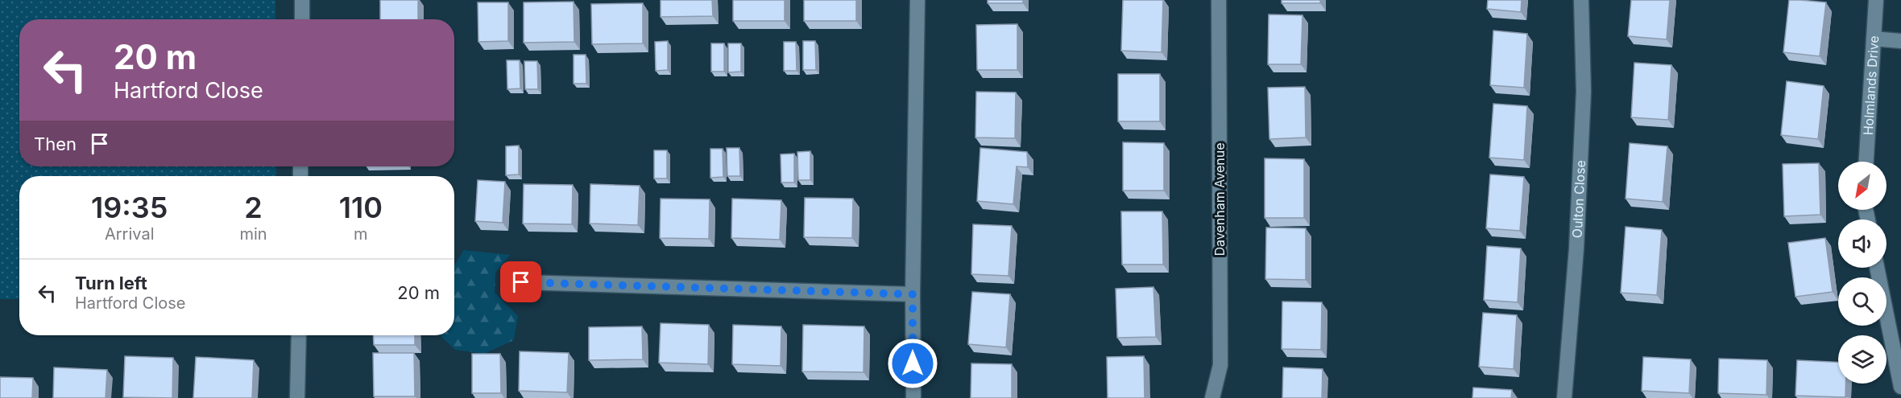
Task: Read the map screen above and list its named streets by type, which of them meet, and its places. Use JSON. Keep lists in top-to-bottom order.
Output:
{
  "streets": {
    "street": ["Holmlands Drive", "Davenham Avenue", "Oulton Close"]
  },
  "north": "bottom left",
  "page": {
    "turn": ["20 m", "Hartford Close"],
    "then": "Then",
    "eta": [
      "19:35",
      "Arrival",
      "2",
      "min",
      "110",
      "m"
    ],
    "list": [
      {
        "name": "Turn left",
        "note": "Hartford Close",
        "value": "20 m"
      }
    ]
  }
}
